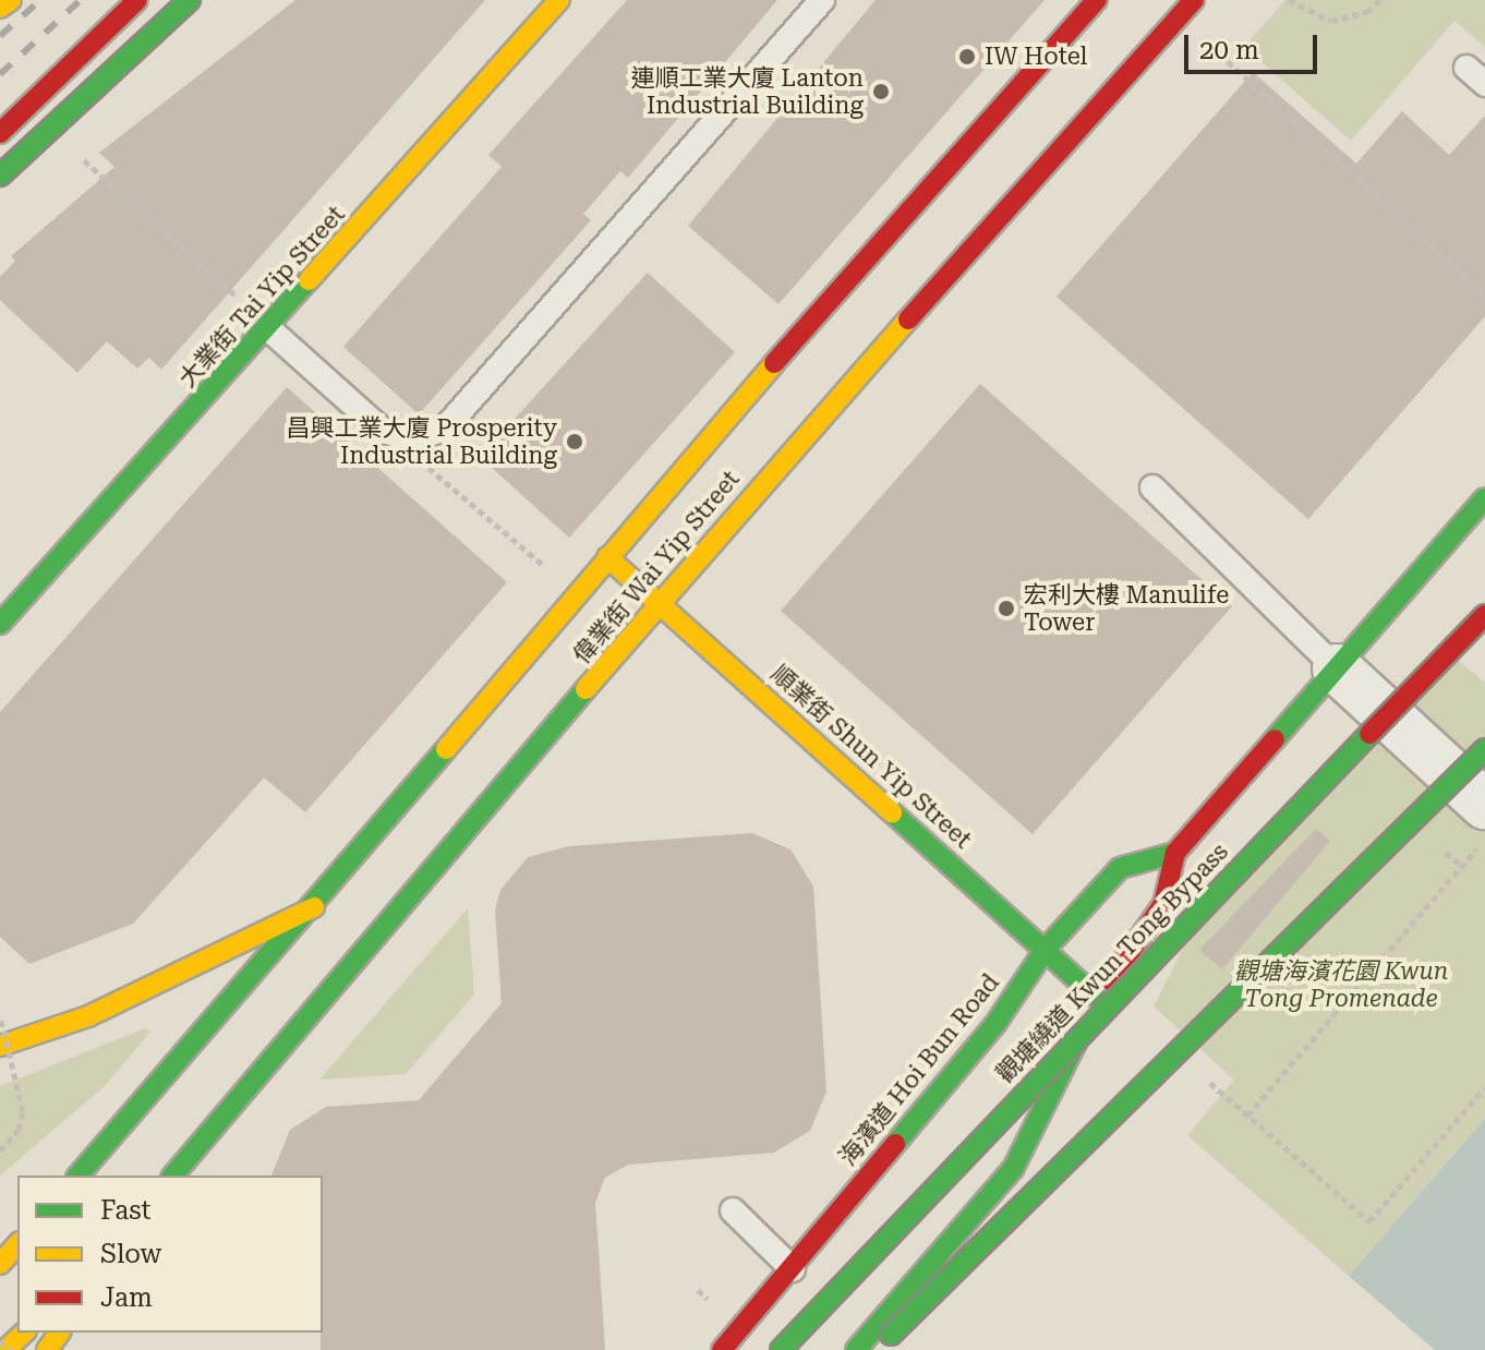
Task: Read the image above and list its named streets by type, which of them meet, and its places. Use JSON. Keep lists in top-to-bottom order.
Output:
{
  "streets": {
    "main road": [
      "大業街 Tai Yip Street",
      "偉業街 Wai Yip Street",
      "順業街 Shun Yip Street",
      "觀塘繞道 Kwun Tong Bypass",
      "海濱道 Hoi Bun Road"
    ]
  },
  "crossings": [
    ["偉業街 Wai Yip Street", "順業街 Shun Yip Street"],
    ["順業街 Shun Yip Street", "海濱道 Hoi Bun Road"]
  ],
  "parks": ["觀塘海濱花園 Kwun Tong Promenade"],
  "places": [
    "IW Hotel",
    "連順工業大廈 Lanton Industrial Building",
    "昌興工業大廈 Prosperity Industrial Building",
    "宏利大樓 Manulife Tower"
  ],
  "legend": ["Fast", "Slow", "Jam"],
  "scale_bar": "20 m"
}
